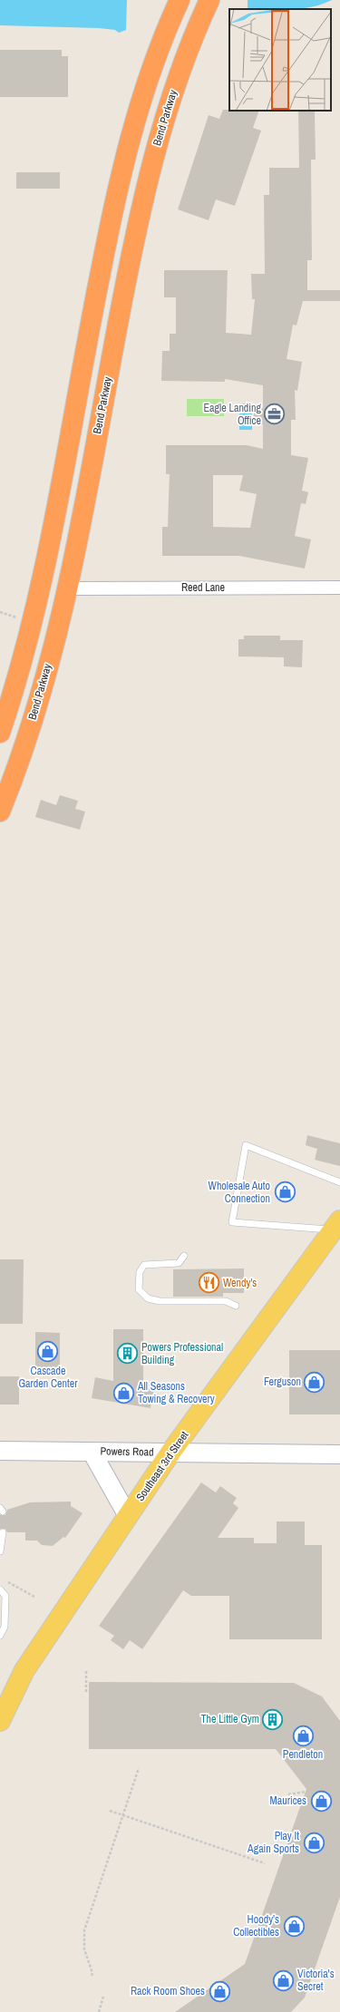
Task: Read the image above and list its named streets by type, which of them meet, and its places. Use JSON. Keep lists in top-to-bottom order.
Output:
{
  "streets": {
    "highway": ["Bend Parkway"],
    "main road": ["Powers Road", "Southeast 3rd Street"],
    "street": ["Reed Lane"]
  },
  "crossings": [
    ["Bend Parkway", "Reed Lane"],
    ["Powers Road", "Southeast 3rd Street"]
  ],
  "places": {
    "office": ["Eagle Landing Office"],
    "shop": [
      "Wholesale Auto Connection",
      "Cascade Garden Center",
      "Ferguson",
      "All Seasons Towing & Recovery",
      "Pendleton",
      "Maurices",
      "Play It Again Sports",
      "Hoody’s Collectibles",
      "Victoria's Secret",
      "Rack Room Shoes"
    ],
    "restaurant": ["Wendy's"],
    "building": ["Powers Professional Building", "The Little Gym"]
  }
}
